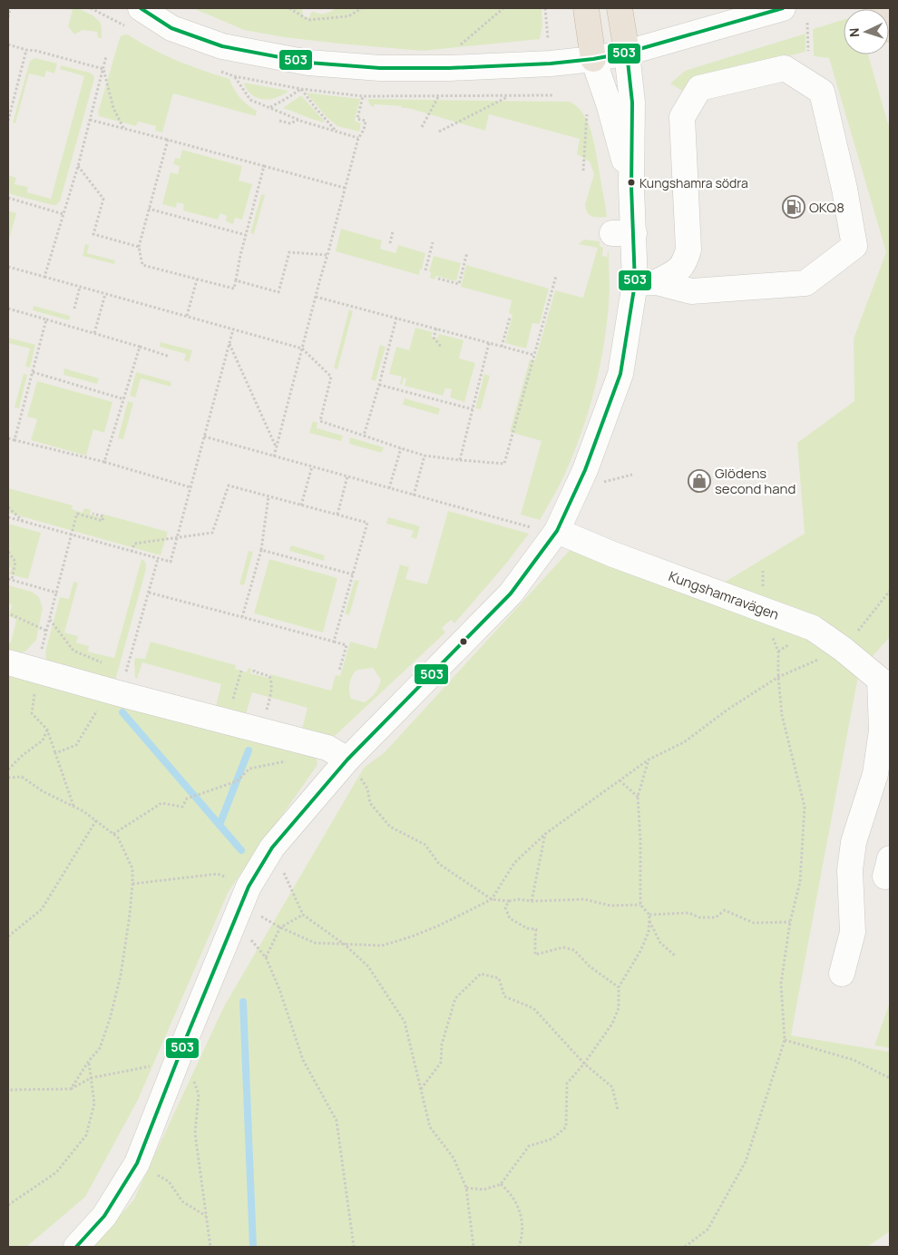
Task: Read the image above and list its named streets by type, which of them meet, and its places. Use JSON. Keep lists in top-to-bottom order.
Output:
{
  "streets": {
    "street": ["Kungshamravägen"]
  },
  "places": {
    "other": ["Kungshamra södra"],
    "fuel station": ["OKQ8"],
    "shop": ["Glödens second hand"]
  },
  "lines": ["transit line 503"],
  "north": "left"
}
